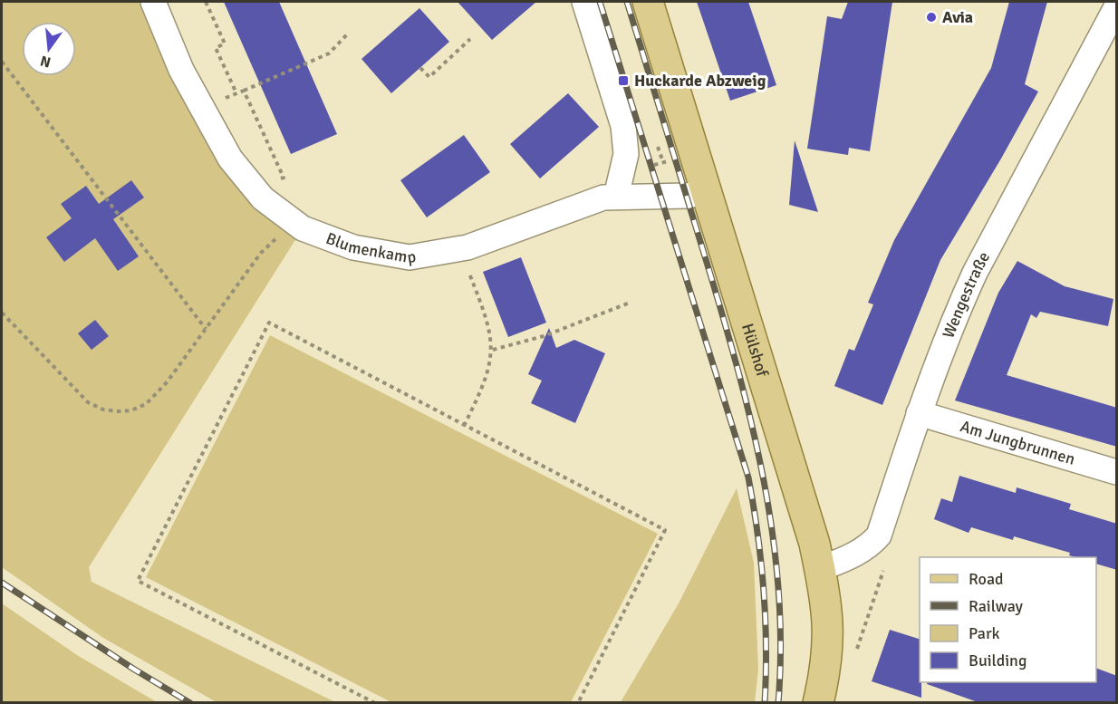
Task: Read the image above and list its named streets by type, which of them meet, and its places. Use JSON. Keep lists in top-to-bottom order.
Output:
{
  "streets": {
    "main road": ["Hülshof"],
    "street": ["Blumenkamp", "Wengestraße", "Am Jungbrunnen"]
  },
  "crossings": [
    ["Blumenkamp", "Hülshof"],
    ["Wengestraße", "Hülshof"],
    ["Wengestraße", "Am Jungbrunnen"]
  ],
  "places": {
    "other": ["Avia"],
    "transit": ["Huckarde Abzweig"]
  },
  "legend": [
    "Road",
    "Railway",
    "Park",
    "Building"
  ],
  "north": "bottom"
}
